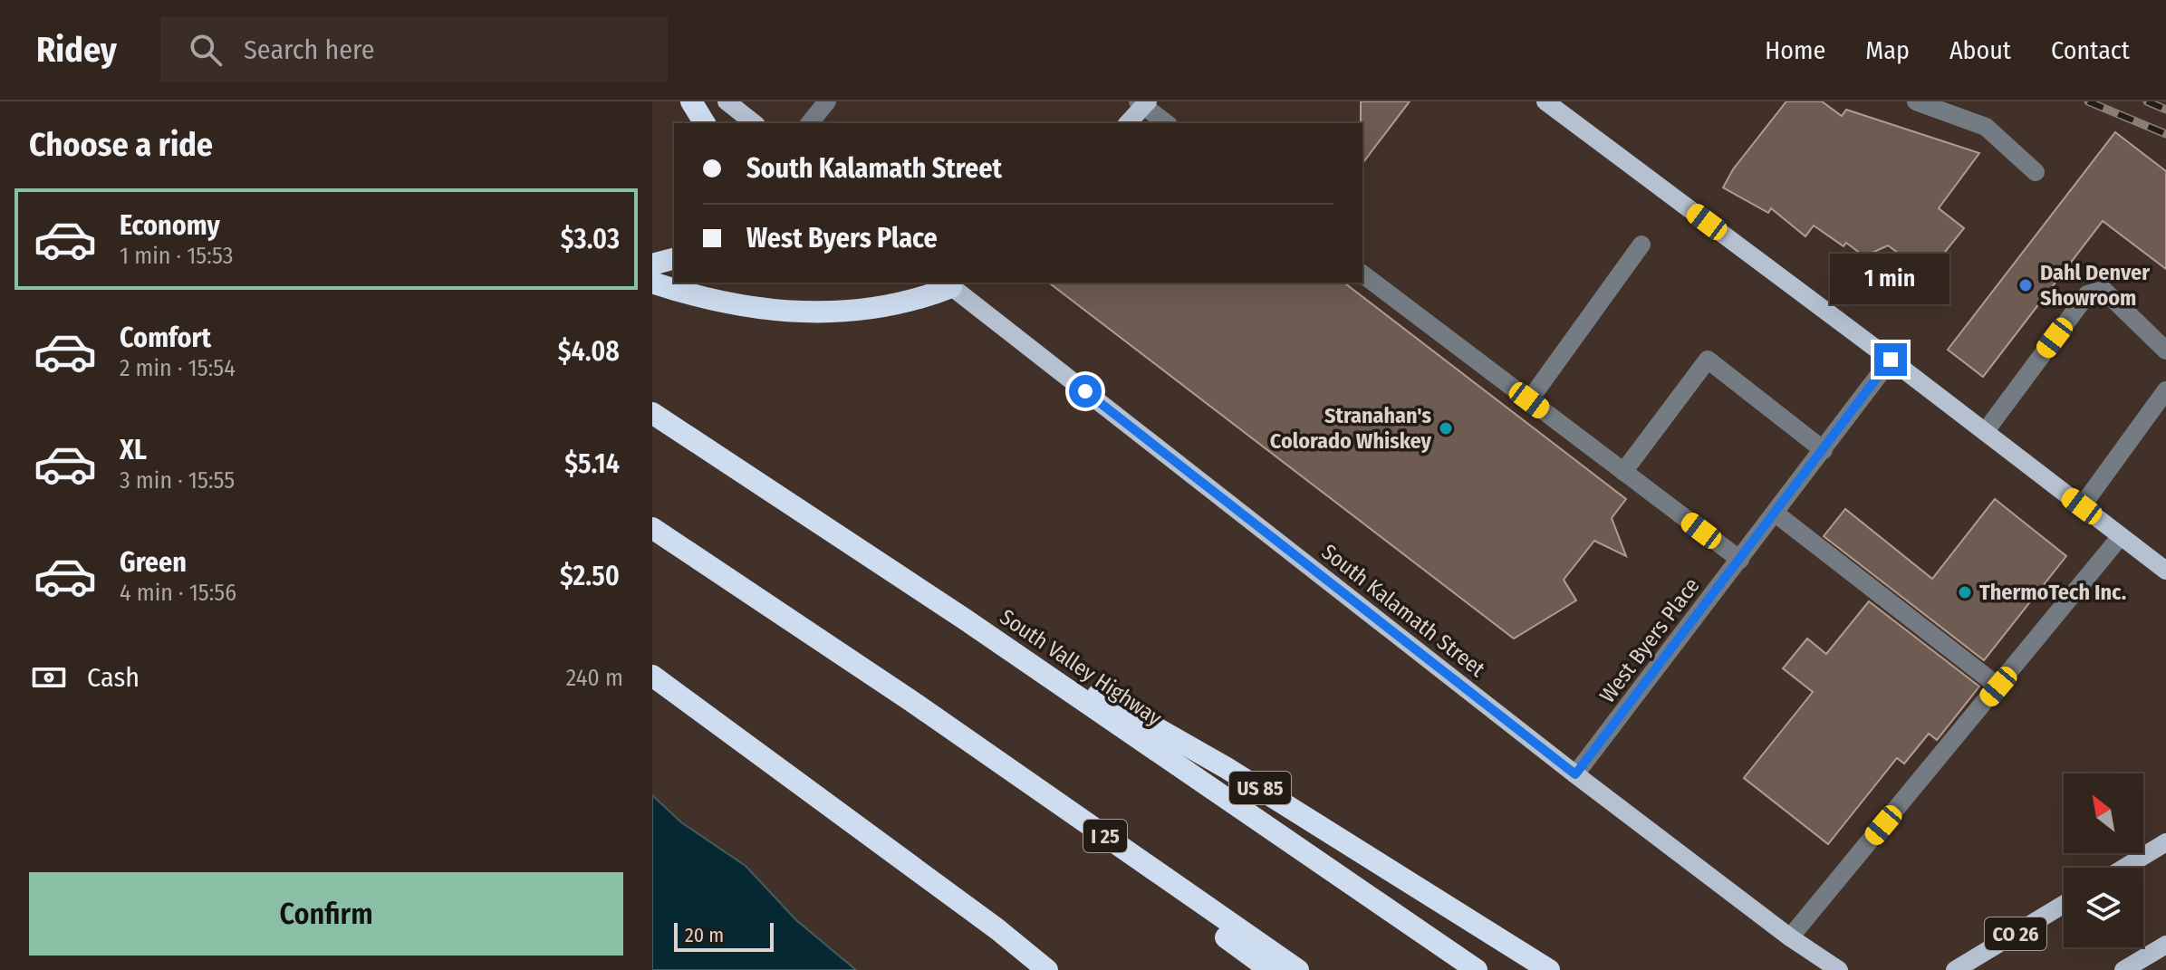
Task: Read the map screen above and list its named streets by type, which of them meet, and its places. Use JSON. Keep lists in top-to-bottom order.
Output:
{
  "streets": {
    "highway": ["South Valley Highway", "US 85", "I 25"],
    "main road": ["South Kalamath Street", "CO 26"],
    "street": ["West Byers Place"]
  },
  "crossings": [
    ["South Kalamath Street", "West Byers Place"],
    ["South Valley Highway", "US 85"]
  ],
  "places": ["Dahl Denver Showroom", "Stranahan's Colorado Whiskey", "ThermoTech Inc."],
  "scale_bar": "20 m",
  "north": "top left",
  "page": {
    "header": "Ridey",
    "search": "Search here",
    "nav": [
      "Home",
      "Map",
      "About",
      "Contact"
    ],
    "heading": "Choose a ride",
    "banner": ["South Kalamath Street", "West Byers Place"],
    "list": [
      {
        "name": "Economy",
        "note": "1 min · 15:53",
        "value": "$3.03"
      },
      {
        "name": "Comfort",
        "note": "2 min · 15:54",
        "value": "$4.08"
      },
      {
        "name": "XL",
        "note": "3 min · 15:55",
        "value": "$5.14"
      },
      {
        "name": "Green",
        "note": "4 min · 15:56",
        "value": "$2.50"
      }
    ],
    "bubble": "1 min",
    "pay": ["Cash", "240 m"],
    "buttons": "Confirm",
    "scale": "20 m"
  }
}
